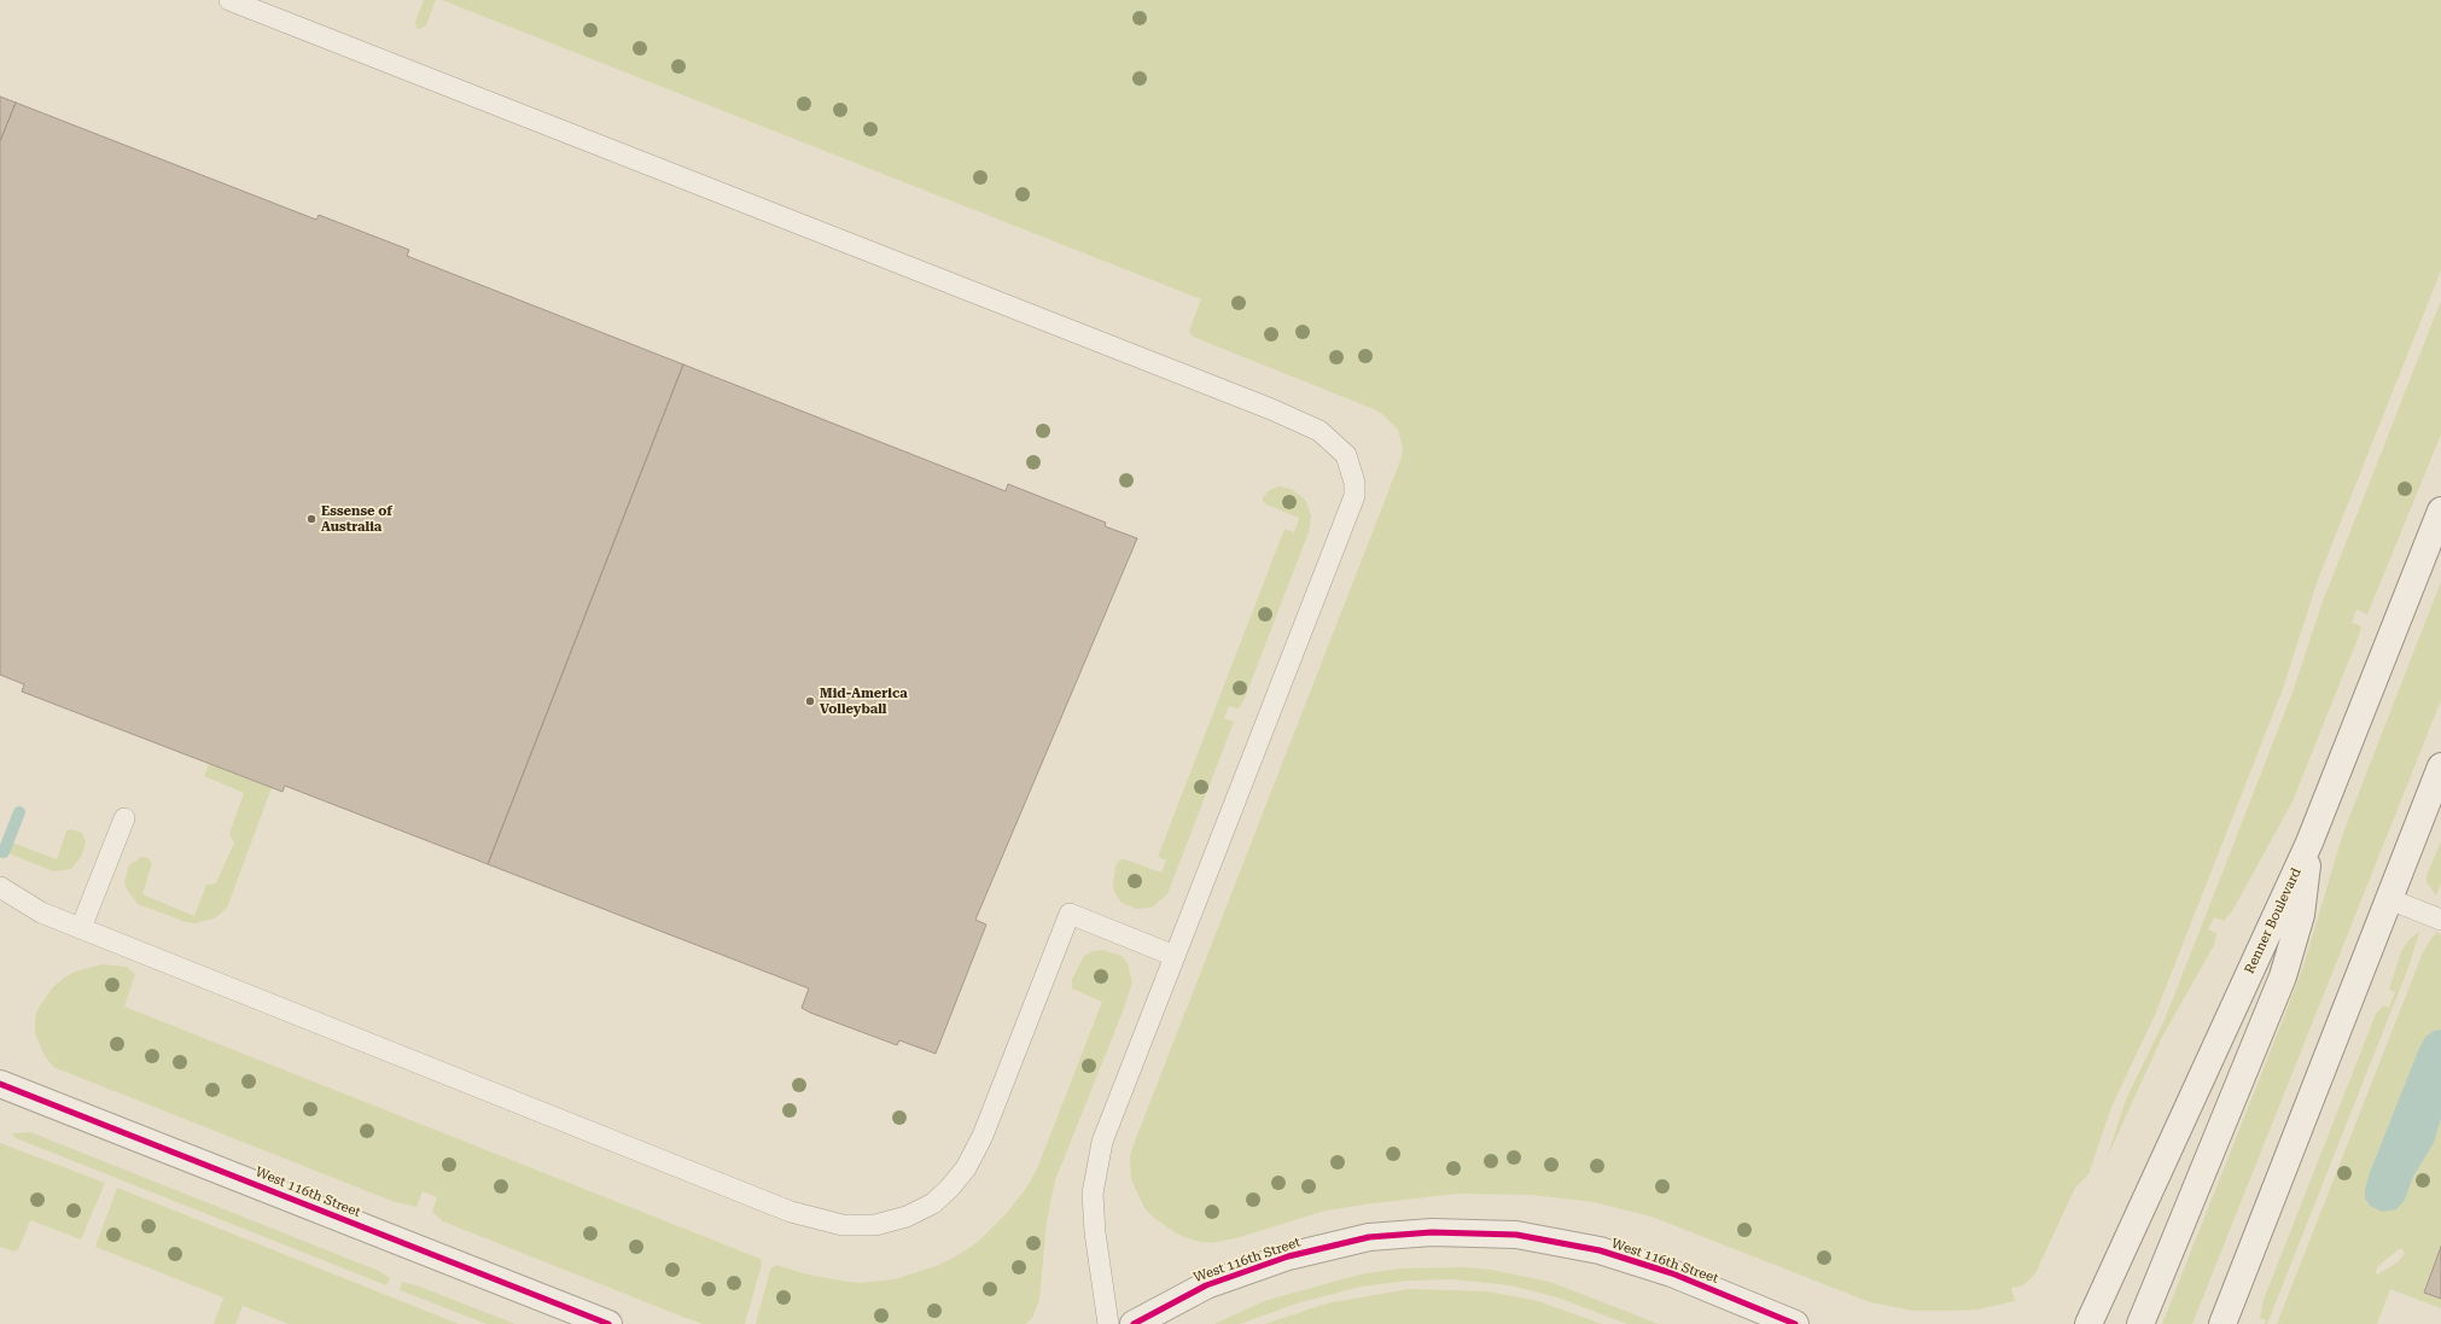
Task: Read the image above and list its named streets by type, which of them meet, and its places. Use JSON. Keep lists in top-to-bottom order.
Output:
{
  "streets": {
    "main road": ["Renner Boulevard", "West 116th Street"]
  },
  "places": ["Essense of Australia", "Mid-America Volleyball"]
}
